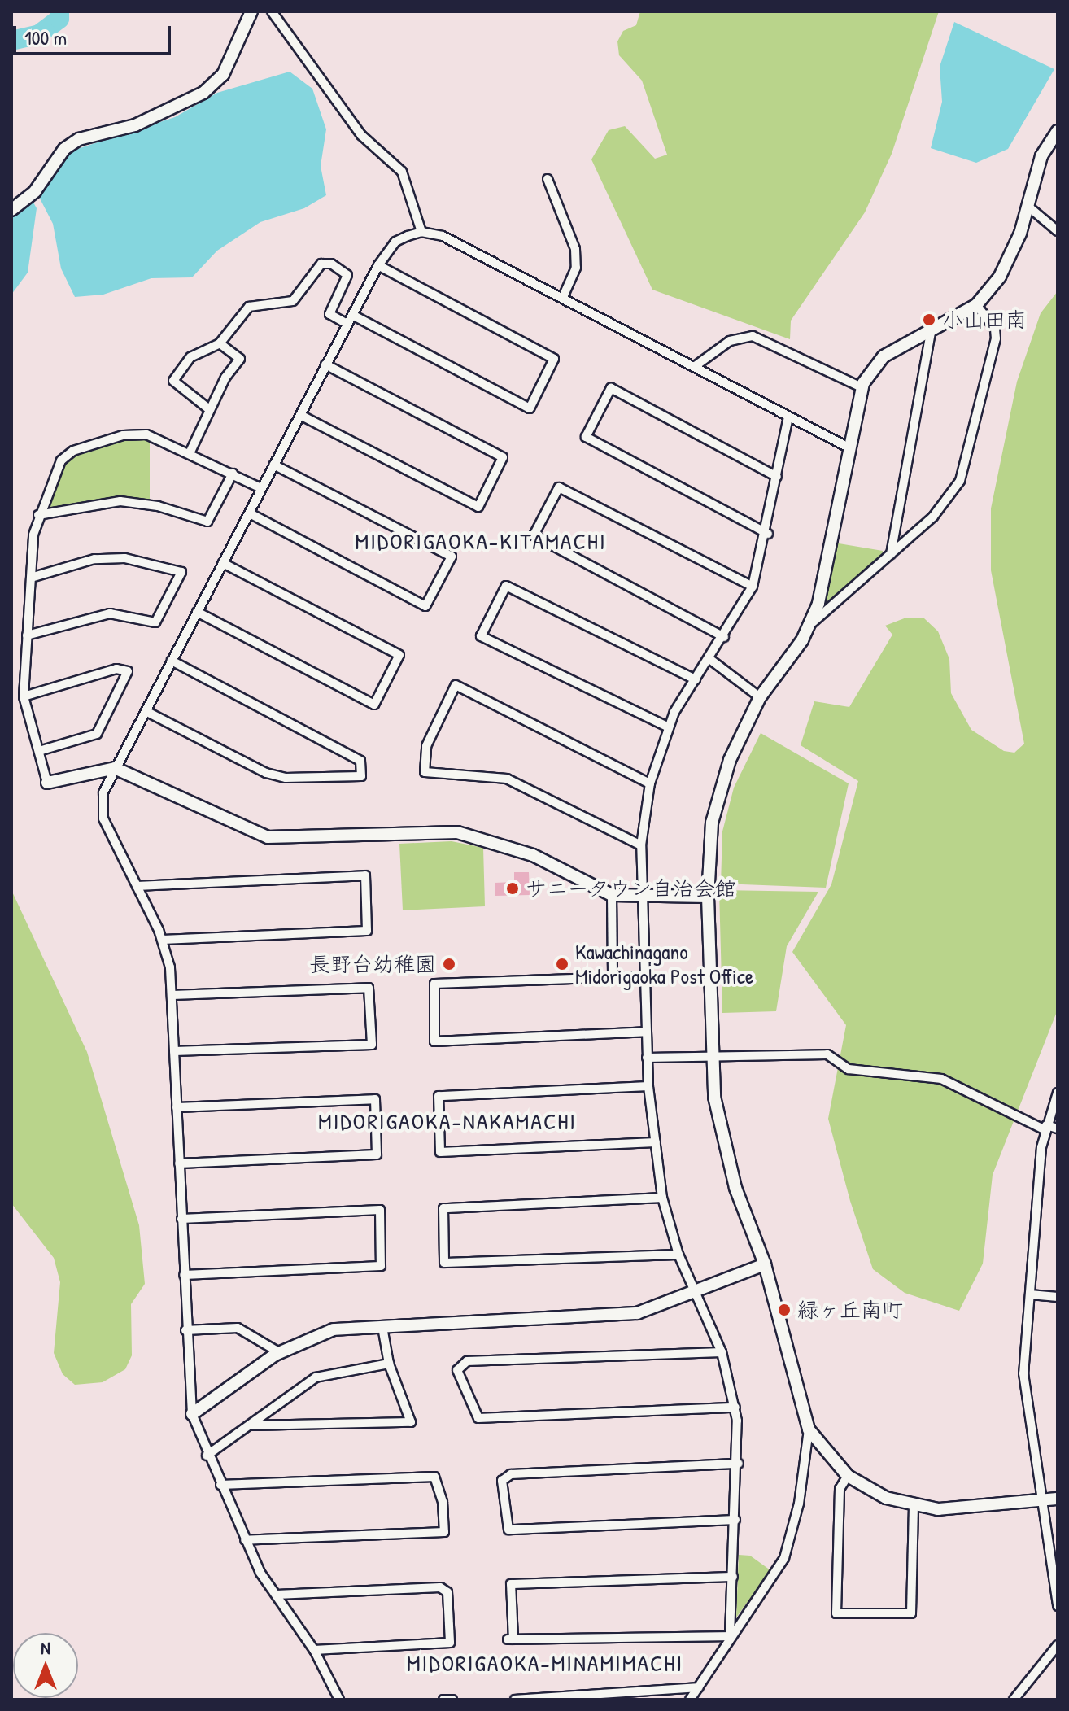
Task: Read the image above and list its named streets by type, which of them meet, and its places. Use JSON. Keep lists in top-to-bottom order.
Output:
{
  "districts": ["MIDORIGAOKA-KITAMACHI", "MIDORIGAOKA-NAKAMACHI", "MIDORIGAOKA-MINAMIMACHI"],
  "places": [
    "小山田南",
    "サニータウン自治会館",
    "長野台幼稚園",
    "Kawachinagano Midorigaoka Post Office",
    "緑ヶ丘南町"
  ],
  "scale_bar": "100 m",
  "north": "top"
}
